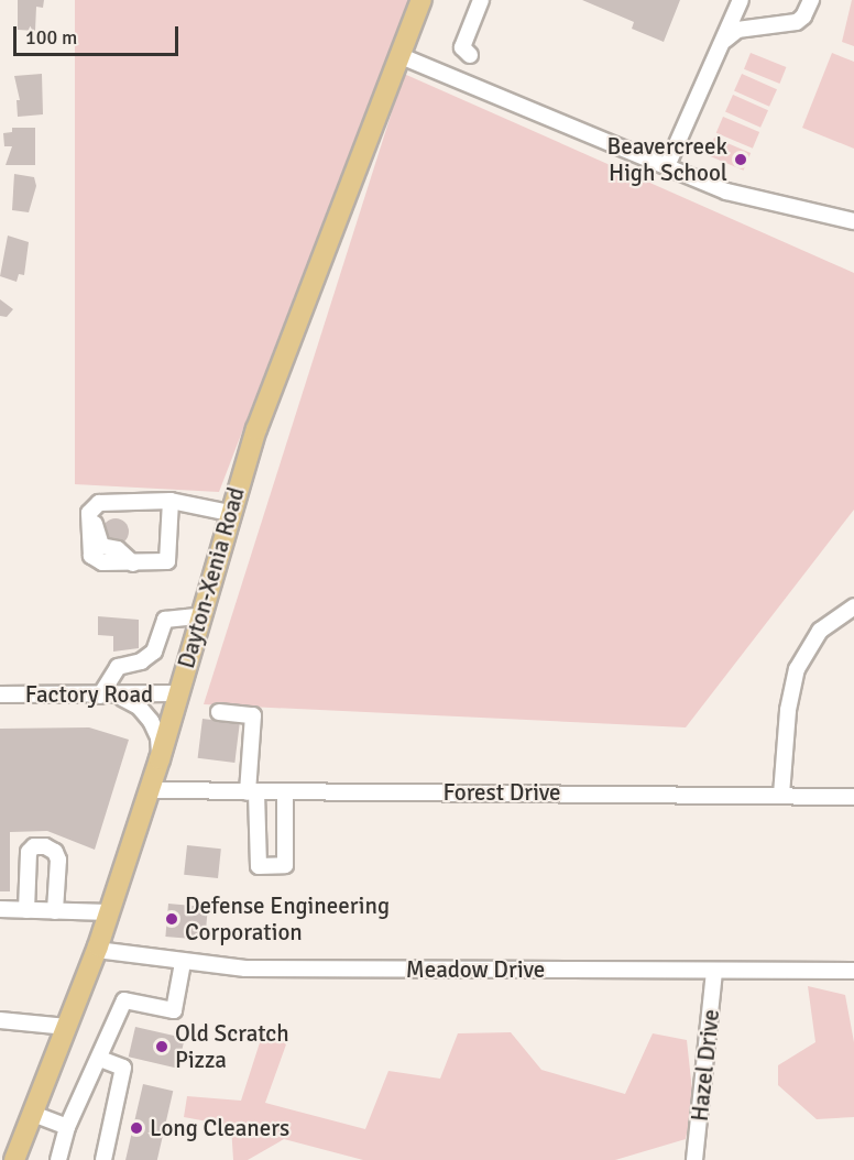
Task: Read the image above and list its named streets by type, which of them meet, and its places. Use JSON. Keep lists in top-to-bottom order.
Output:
{
  "streets": {
    "main road": ["Dayton-Xenia Road"],
    "street": [
      "Factory Road",
      "Forest Drive",
      "Meadow Drive",
      "Hazel Drive"
    ]
  },
  "crossings": [
    ["Dayton-Xenia Road", "Factory Road"],
    ["Dayton-Xenia Road", "Forest Drive"],
    ["Dayton-Xenia Road", "Meadow Drive"],
    ["Meadow Drive", "Hazel Drive"]
  ],
  "places": [
    "Beavercreek High School",
    "Defense Engineering Corporation",
    "Old Scratch Pizza",
    "Long Cleaners"
  ],
  "scale_bar": "100 m"
}
